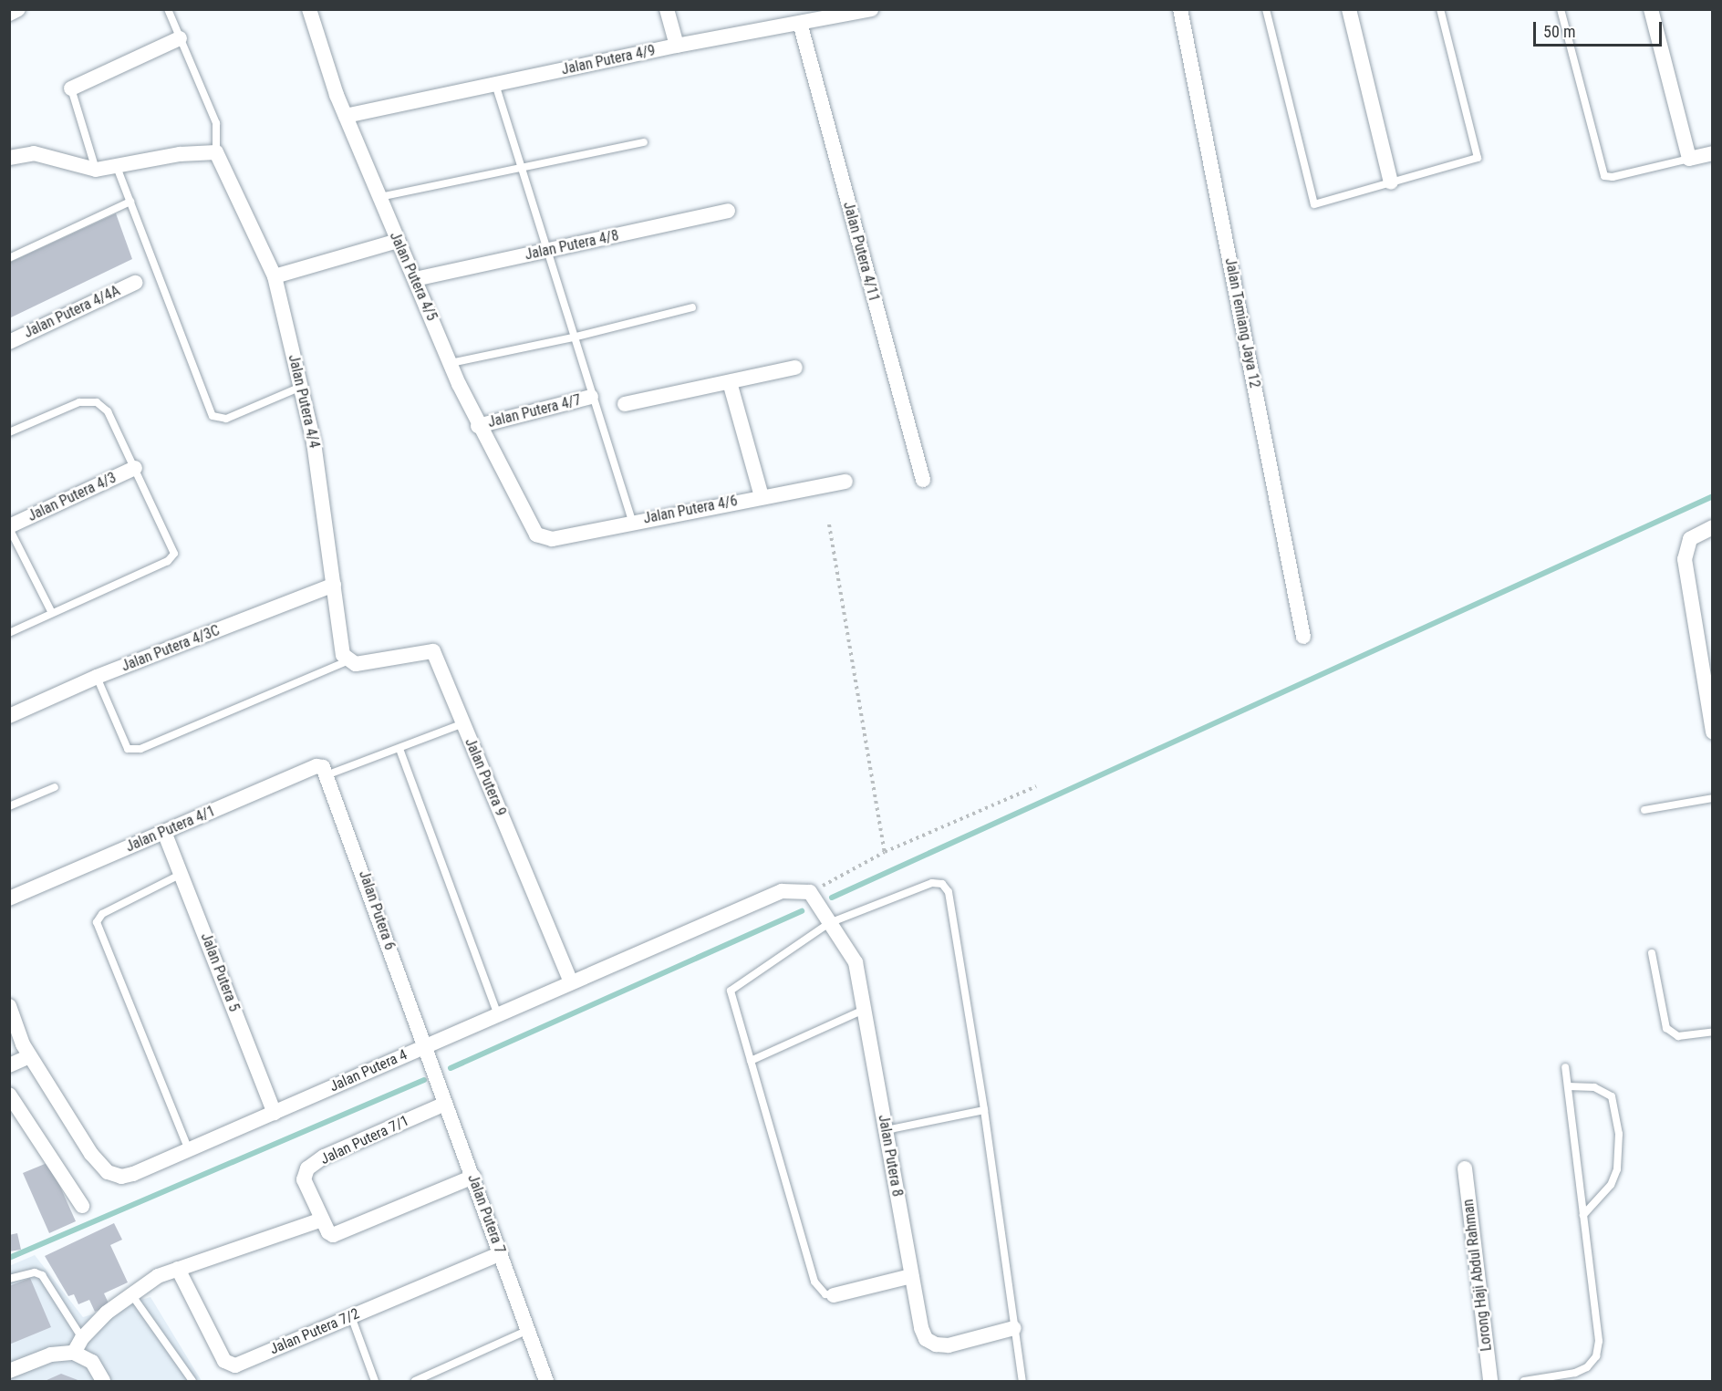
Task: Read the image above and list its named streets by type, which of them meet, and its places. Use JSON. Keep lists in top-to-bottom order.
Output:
{
  "streets": {
    "street": [
      "Jalan Putera 4/9",
      "Jalan Putera 4/8",
      "Jalan Putera 4/11",
      "Jalan Putera 4/5",
      "Jalan Putera 4/4A",
      "Jalan Temiang Jaya 12",
      "Jalan Putera 4/4",
      "Jalan Putera 4/7",
      "Jalan Putera 4/3",
      "Jalan Putera 4/6",
      "Jalan Putera 4/3C",
      "Jalan Putera 9",
      "Jalan Putera 4/1",
      "Jalan Putera 6",
      "Jalan Putera 5",
      "Jalan Putera 4",
      "Jalan Putera 7/1",
      "Jalan Putera 8",
      "Jalan Putera 7",
      "Lorong Haji Abdul Rahman",
      "Jalan Putera 7/2"
    ]
  },
  "crossings": [
    ["Jalan Putera 4/9", "Jalan Putera 4/11"],
    ["Jalan Putera 4/9", "Jalan Putera 4/5"],
    ["Jalan Putera 4/8", "Jalan Putera 4/5"],
    ["Jalan Putera 4/5", "Jalan Putera 4/7"],
    ["Jalan Putera 4/5", "Jalan Putera 4/6"],
    ["Jalan Putera 4/4", "Jalan Putera 4/3C"],
    ["Jalan Putera 4/4", "Jalan Putera 9"],
    ["Jalan Putera 9", "Jalan Putera 4"],
    ["Jalan Putera 4/1", "Jalan Putera 6"],
    ["Jalan Putera 4/1", "Jalan Putera 5"],
    ["Jalan Putera 6", "Jalan Putera 4"],
    ["Jalan Putera 6", "Jalan Putera 7"],
    ["Jalan Putera 5", "Jalan Putera 4"],
    ["Jalan Putera 4", "Jalan Putera 8"],
    ["Jalan Putera 4", "Jalan Putera 7"],
    ["Jalan Putera 7/1", "Jalan Putera 7"],
    ["Jalan Putera 7", "Jalan Putera 7/2"]
  ],
  "scale_bar": "50 m"
}
